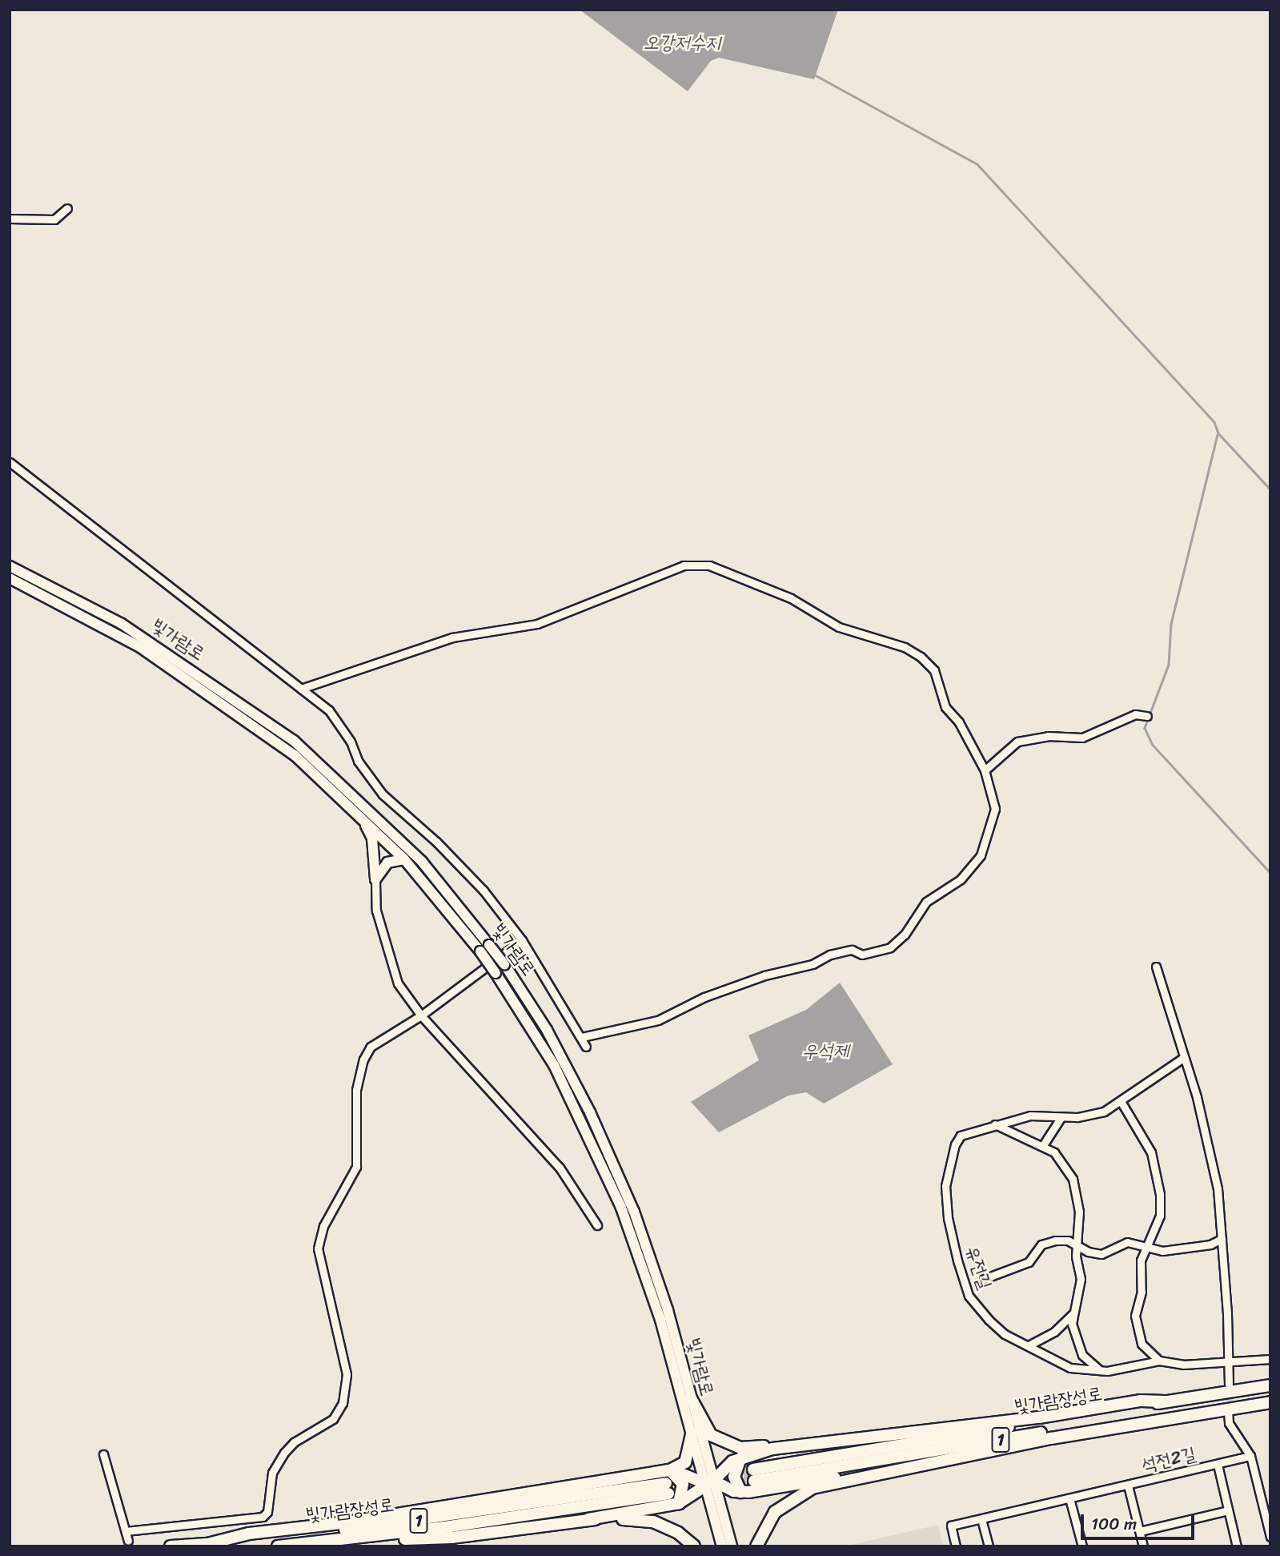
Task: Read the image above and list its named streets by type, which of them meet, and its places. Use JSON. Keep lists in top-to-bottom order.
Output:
{
  "streets": {
    "highway": ["빛가람장성로", "1"],
    "main road": ["빛가람로"],
    "street": ["유전길", "석전2길"]
  },
  "water": ["오강저수지", "우석제"],
  "scale_bar": "100 m"
}
